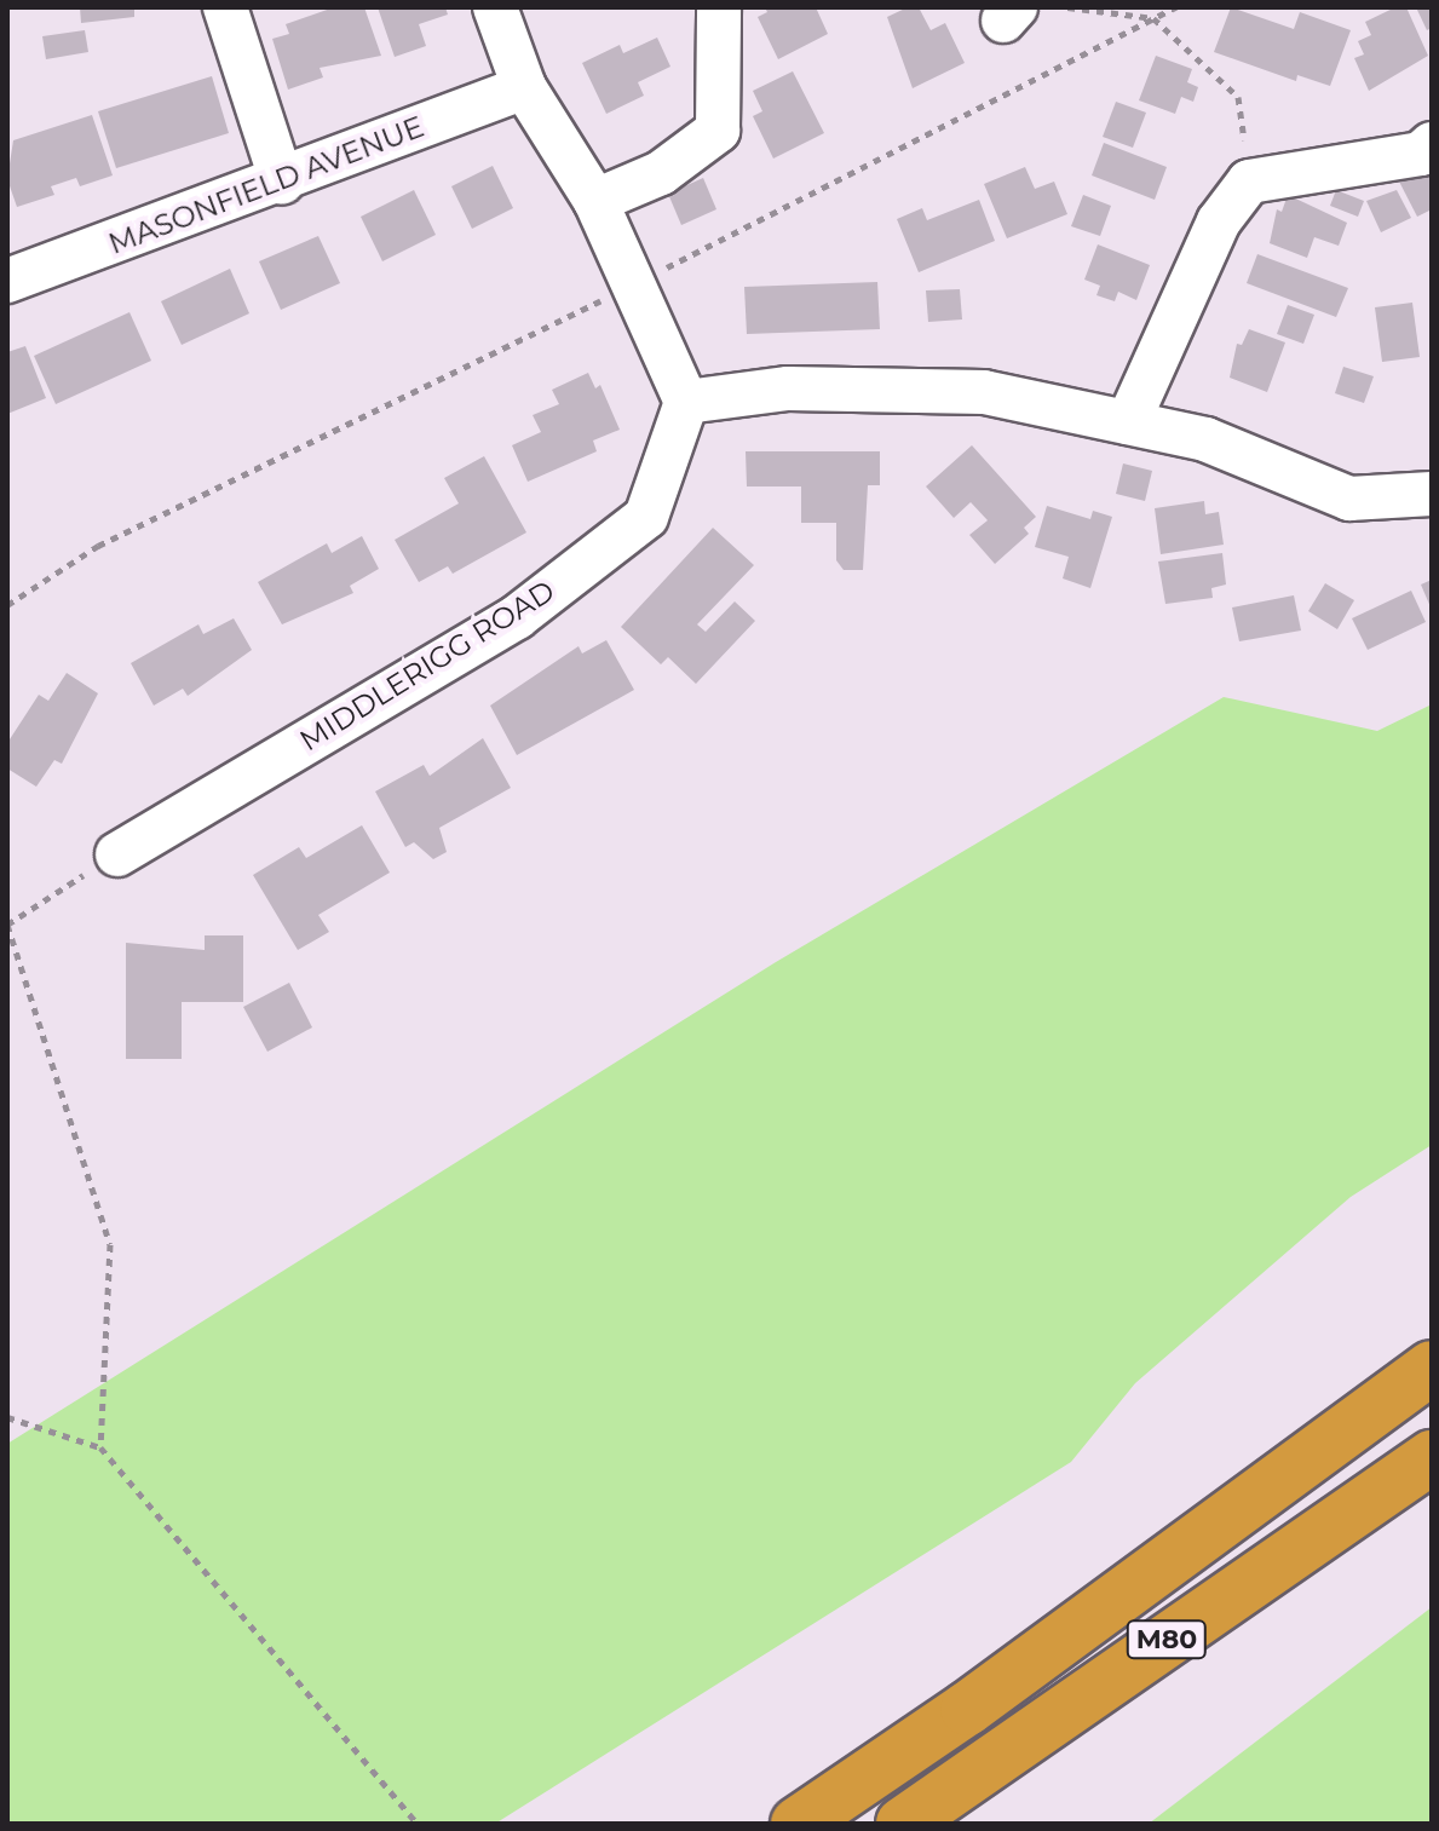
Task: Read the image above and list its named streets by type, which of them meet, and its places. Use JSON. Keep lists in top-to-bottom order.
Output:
{
  "streets": {
    "highway": ["M80"],
    "street": ["MASONFIELD AVENUE", "MIDDLERIGG ROAD"]
  }
}
